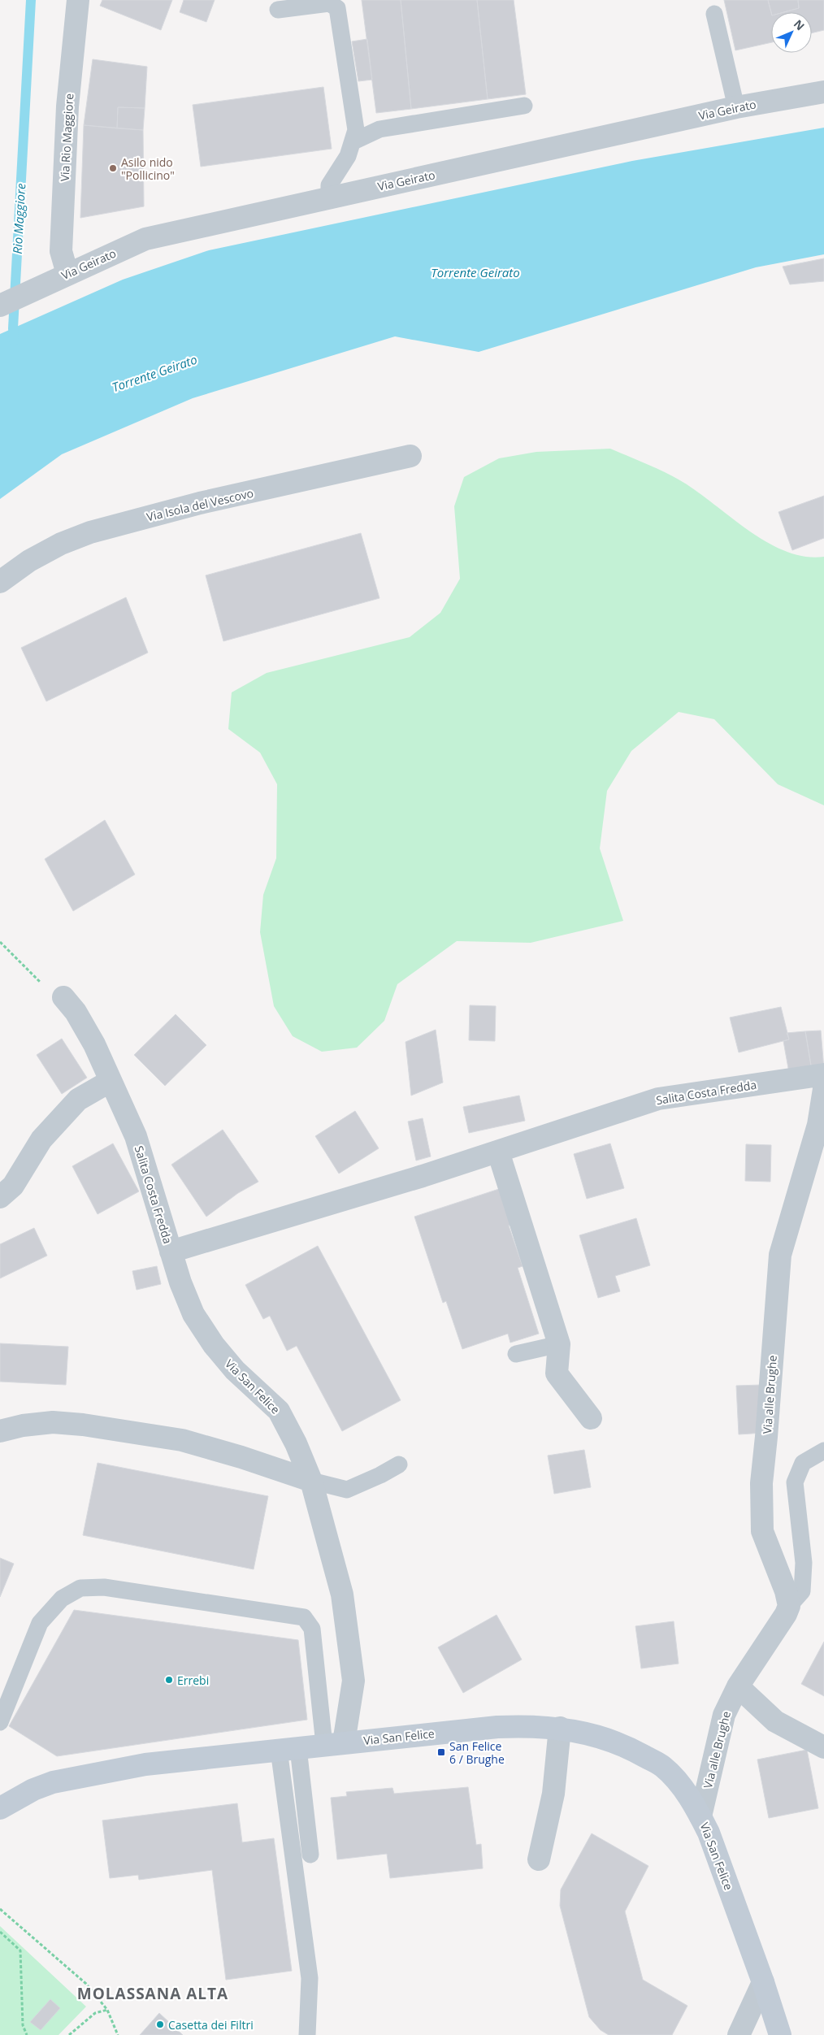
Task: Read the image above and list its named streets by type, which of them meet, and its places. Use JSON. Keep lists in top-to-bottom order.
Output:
{
  "streets": {
    "street": [
      "Via Geirato",
      "Via Rio Maggiore",
      "Via Isola del Vescovo",
      "Salita Costa Fredda",
      "Via San Felice",
      "Via alle Brughe"
    ]
  },
  "crossings": [
    ["Via Geirato", "Via Rio Maggiore"],
    ["Salita Costa Fredda", "Via San Felice"],
    ["Via San Felice", "Via alle Brughe"]
  ],
  "districts": ["MOLASSANA ALTA"],
  "water": ["Rio Maggiore", "Torrente Geirato"],
  "places": {
    "other": ["Asilo nido \"Pollicino\"", "Errebi", "Casetta dei Filtri"],
    "transit": ["San Felice 6 / Brughe"]
  },
  "north": "top right"
}
